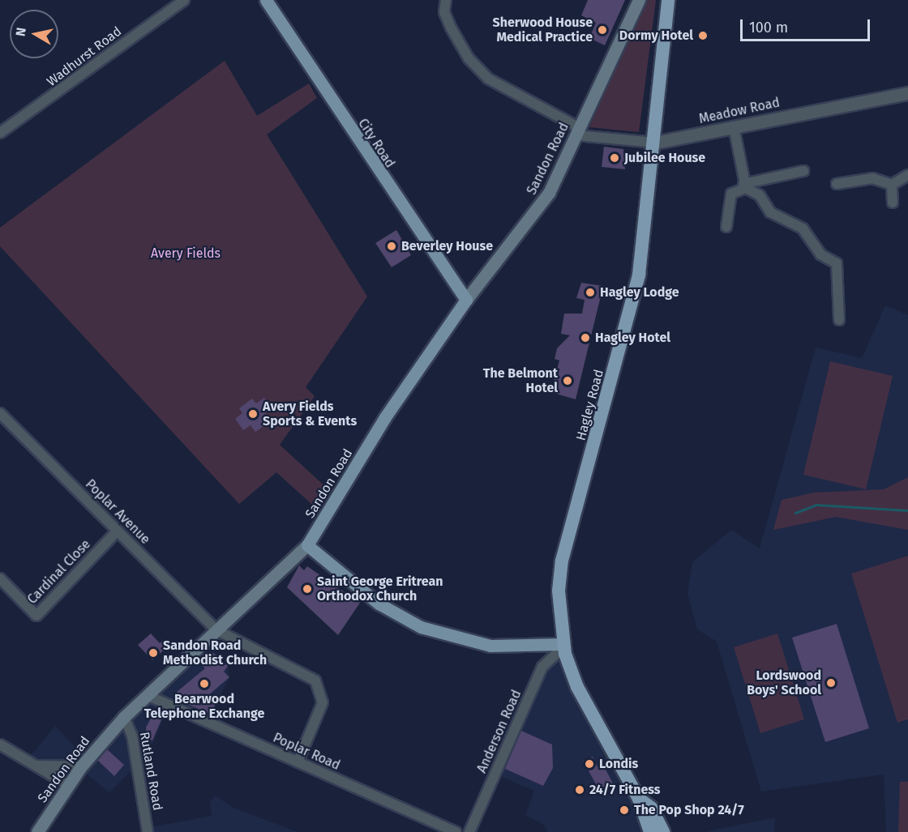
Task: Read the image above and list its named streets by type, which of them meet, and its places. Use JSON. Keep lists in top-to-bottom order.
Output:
{
  "streets": {
    "highway": ["Hagley Road"],
    "main road": ["City Road", "Sandon Road"],
    "street": [
      "Wadhurst Road",
      "Meadow Road",
      "Poplar Avenue",
      "Cardinal Close",
      "Anderson Road",
      "Poplar Road",
      "Rutland Road"
    ]
  },
  "crossings": [
    ["Meadow Road", "Sandon Road"],
    ["Meadow Road", "Hagley Road"],
    ["City Road", "Sandon Road"],
    ["Sandon Road", "Poplar Avenue"],
    ["Sandon Road", "Poplar Road"],
    ["Sandon Road", "Rutland Road"],
    ["Hagley Road", "Anderson Road"],
    ["Poplar Avenue", "Cardinal Close"],
    ["Poplar Avenue", "Poplar Road"]
  ],
  "parks": ["Avery Fields"],
  "places": [
    "Sherwood House Medical Practice",
    "Dormy Hotel",
    "Jubilee House",
    "Beverley House",
    "Hagley Lodge",
    "Hagley Hotel",
    "The Belmont Hotel",
    "Avery Fields Sports & Events",
    "Saint George Eritrean Orthodox Church",
    "Sandon Road Methodist Church",
    "Lordswood Boys' School",
    "Bearwood Telephone Exchange",
    "Londis",
    "24/7 Fitness",
    "The Pop Shop 24/7"
  ],
  "scale_bar": "100 m",
  "north": "left"
}
